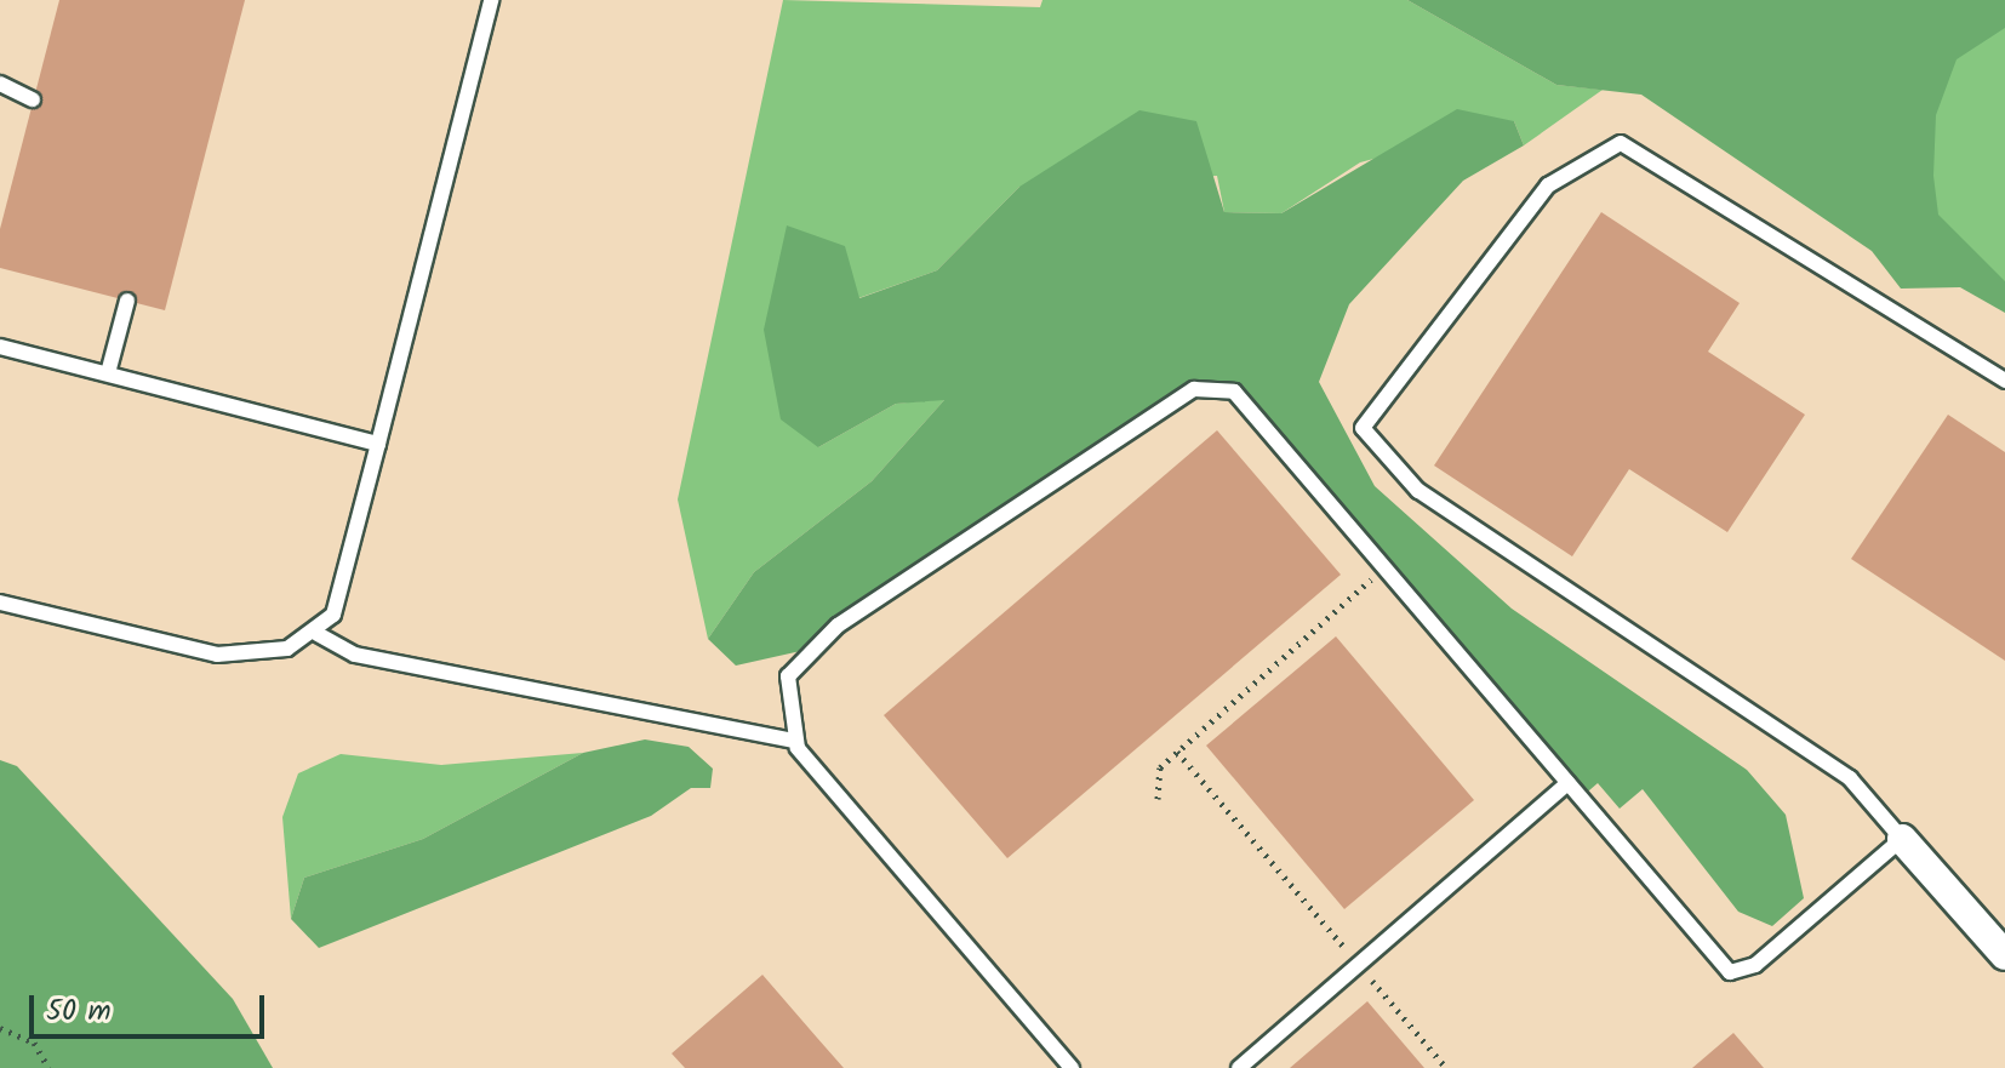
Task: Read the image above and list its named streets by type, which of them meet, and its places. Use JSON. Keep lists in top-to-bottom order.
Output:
{
  "scale_bar": "50 m"
}
